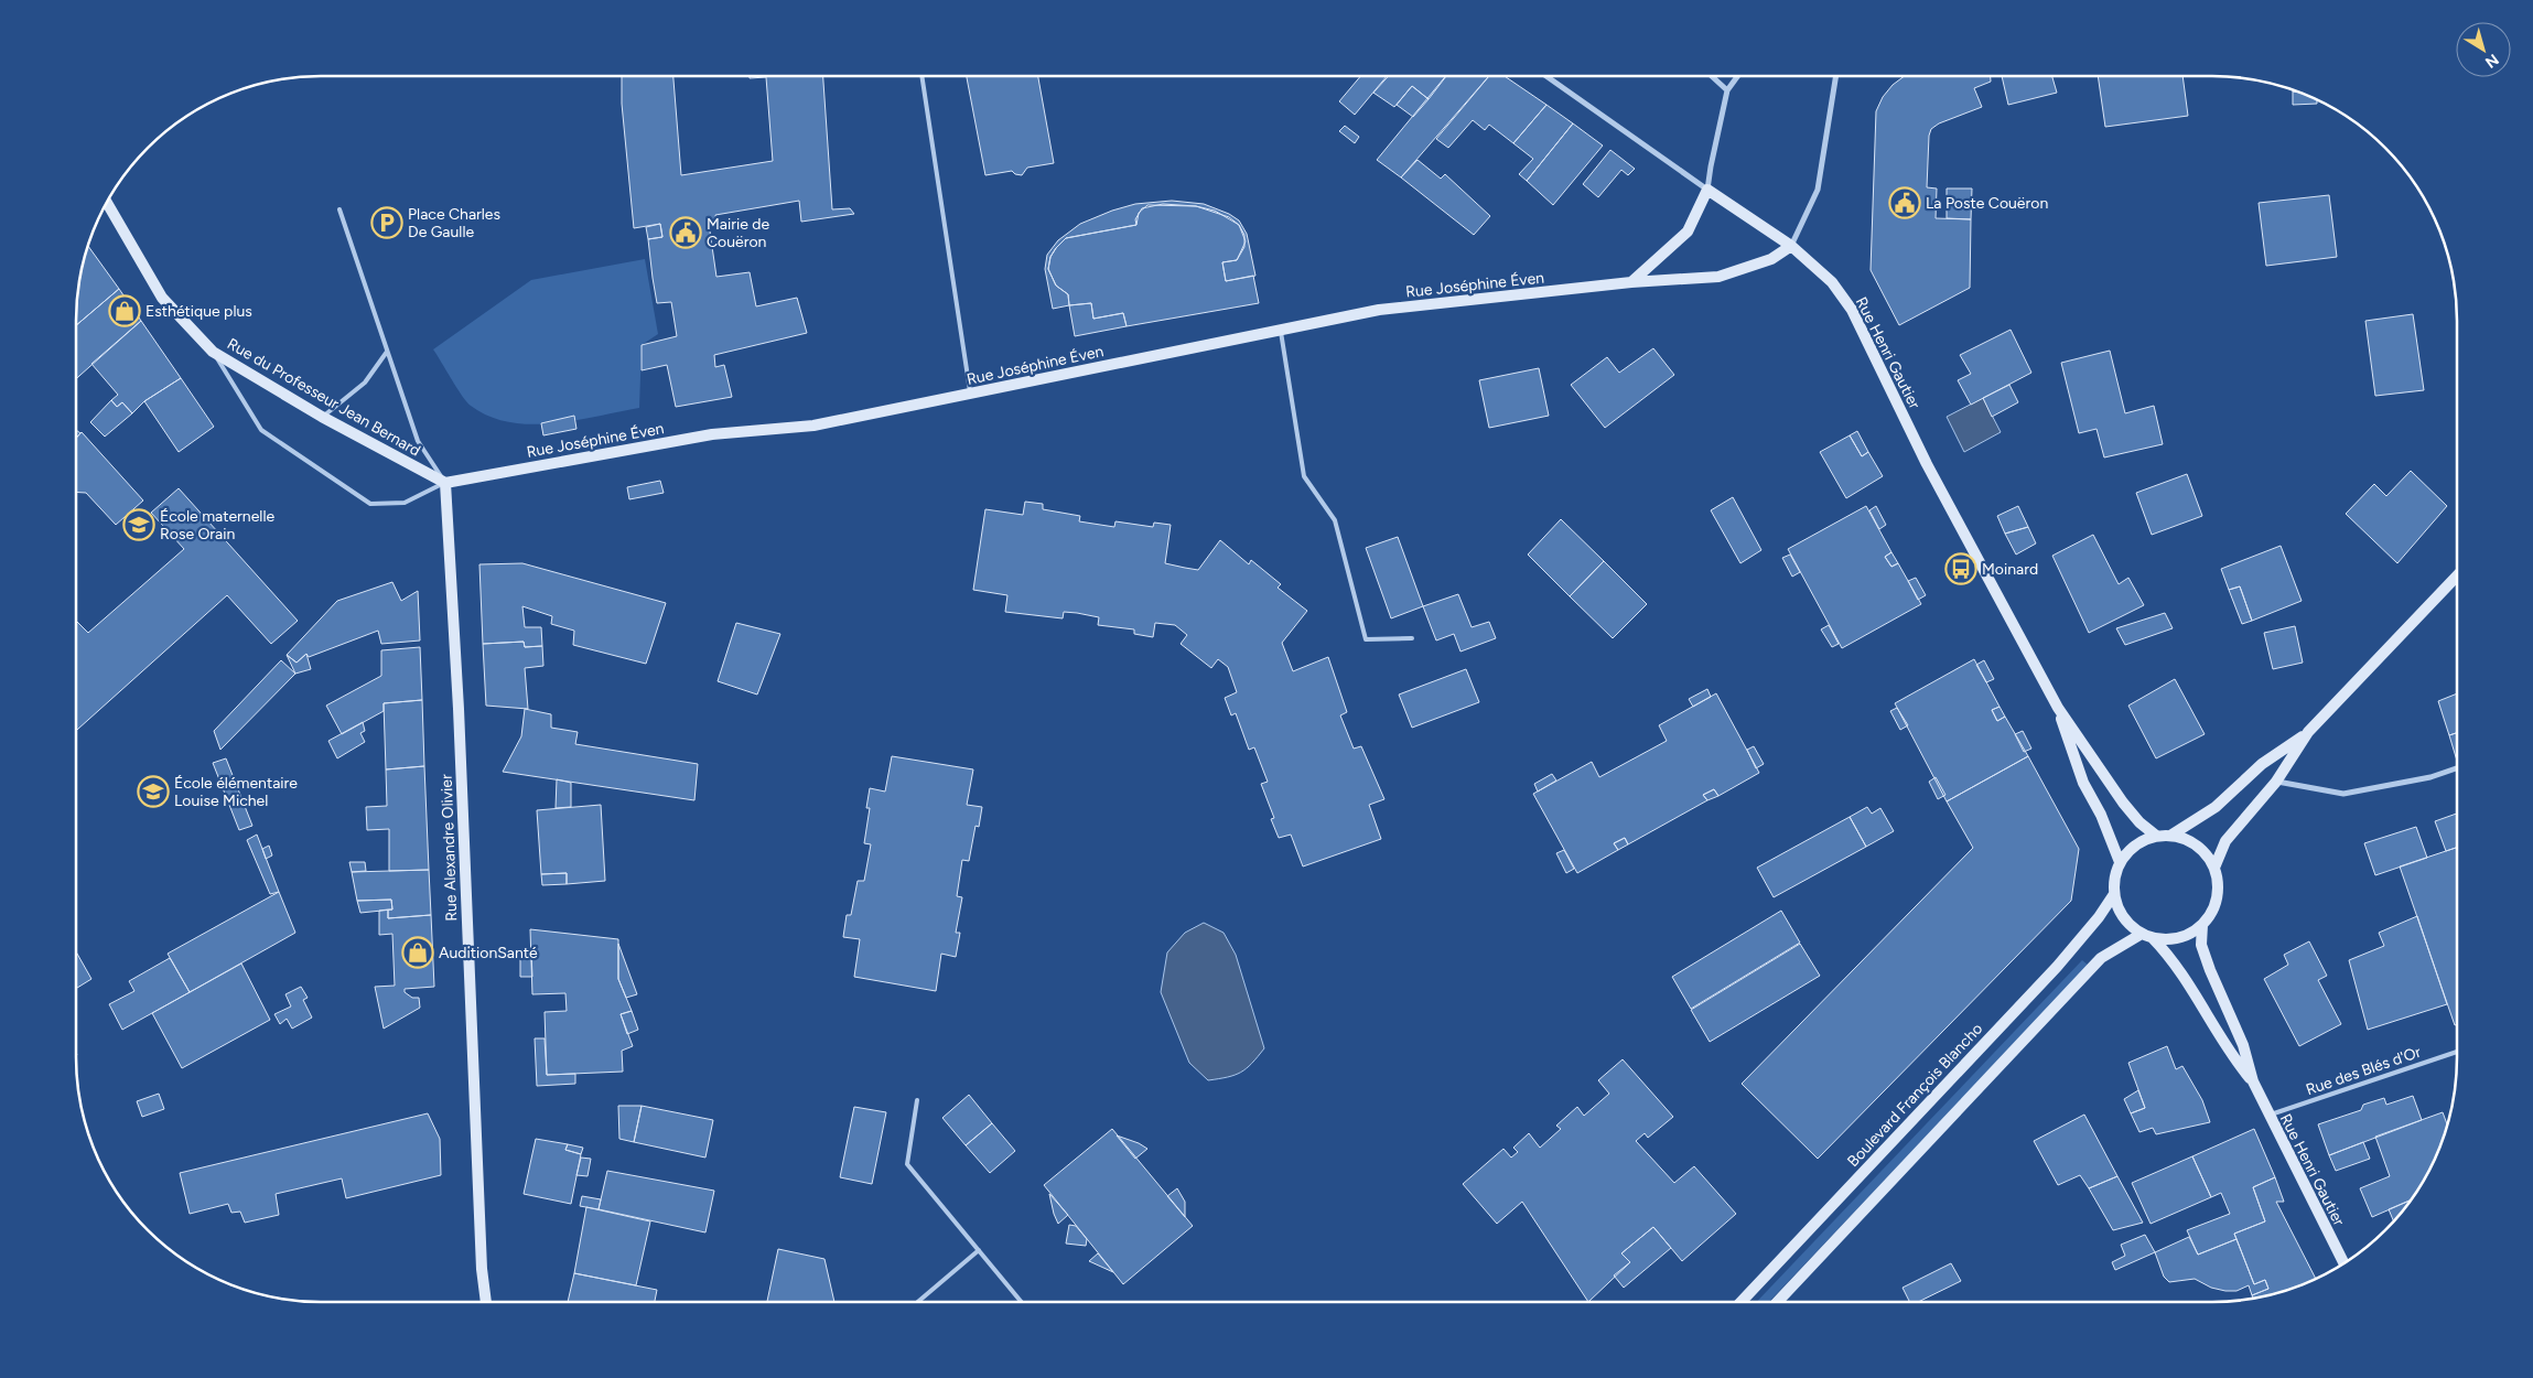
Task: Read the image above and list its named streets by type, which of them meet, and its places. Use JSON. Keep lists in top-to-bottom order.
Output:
{
  "streets": {
    "street": [
      "Rue Joséphine Éven",
      "Rue Henri Gautier",
      "Rue du Professeur Jean Bernard",
      "Rue Alexandre Olivier",
      "Boulevard François Blancho"
    ],
    "lane": ["Rue des Blés d'Or"]
  },
  "crossings": [
    ["Rue Joséphine Éven", "Rue Henri Gautier"],
    ["Rue Joséphine Éven", "Rue du Professeur Jean Bernard"],
    ["Rue Joséphine Éven", "Rue Alexandre Olivier"],
    ["Rue Henri Gautier", "Rue des Blés d'Or"],
    ["Rue Henri Gautier", "Boulevard François Blancho"],
    ["Rue du Professeur Jean Bernard", "Rue Alexandre Olivier"]
  ],
  "places": {
    "public building": ["La Poste Couëron", "Mairie de Couëron"],
    "parking": ["Place Charles De Gaulle"],
    "shop": ["Esthétique plus", "AuditionSanté"],
    "school or university": ["École maternelle Rose Orain", "École élémentaire Louise Michel"],
    "bus stop": ["Moinard"]
  },
  "north": "bottom right"
}
